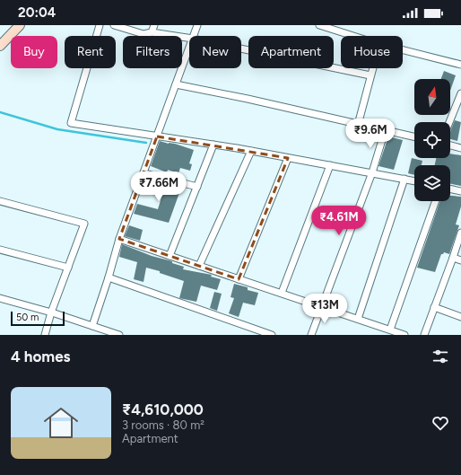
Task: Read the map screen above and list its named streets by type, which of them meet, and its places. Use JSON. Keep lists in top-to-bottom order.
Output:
{
  "scale_bar": "50 m",
  "north": "top",
  "page": {
    "status": "20:04",
    "chip": [
      "Buy",
      "Rent",
      "Filters",
      "New",
      "Apartment",
      "House"
    ],
    "price": [
      "₹9.6M",
      "₹7.66M",
      "₹4.61M",
      "₹13M"
    ],
    "scale": "50 m",
    "heading": "4 homes",
    "list": [
      {
        "name": "₹4,610,000",
        "note": "3 rooms · 80 m² · Apartment"
      }
    ]
  }
}
